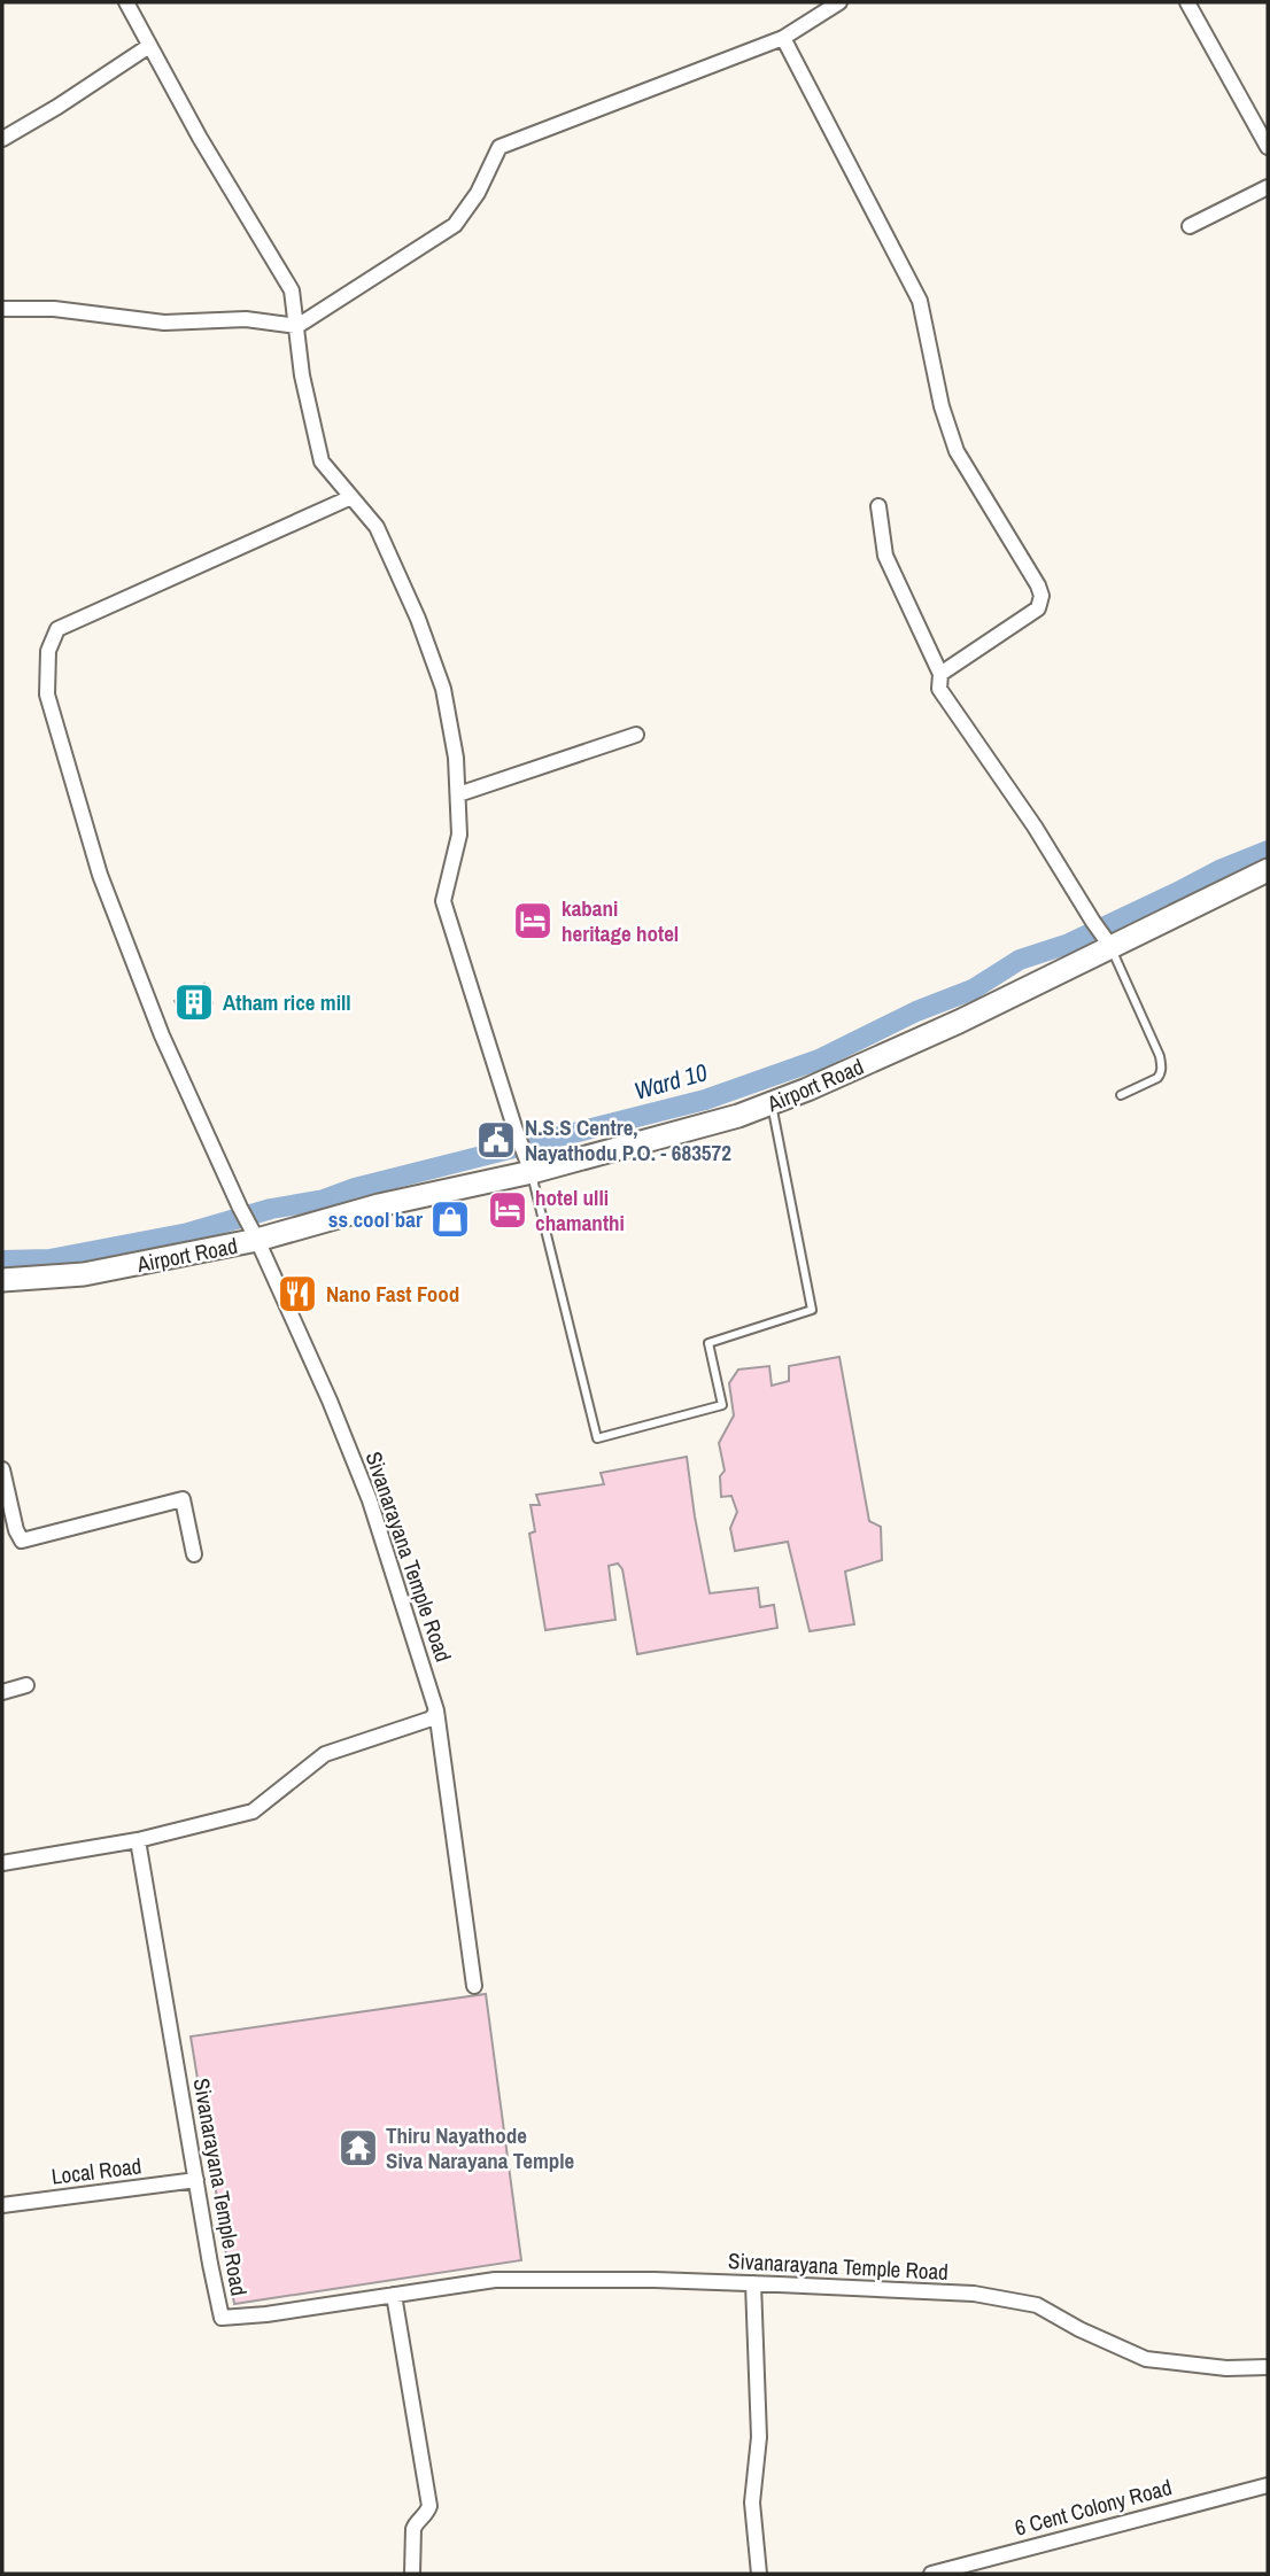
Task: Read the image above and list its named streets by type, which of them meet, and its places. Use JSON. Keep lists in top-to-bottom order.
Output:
{
  "streets": {
    "main road": ["Airport Road"],
    "street": ["Sivanarayana Temple Road", "Local Road", "6 Cent Colony Road"]
  },
  "crossings": [
    ["Airport Road", "Sivanarayana Temple Road"],
    ["Sivanarayana Temple Road", "Local Road"]
  ],
  "water": ["Ward 10"],
  "places": {
    "hotel": ["kabani heritage hotel", "hotel ulli chamanthi"],
    "building": ["Atham rice mill"],
    "public building": ["N.S.S Centre, Nayathodu P.O. - 683572"],
    "shop": ["ss cool bar"],
    "restaurant": ["Nano Fast Food"],
    "temple": ["Thiru Nayathode Siva Narayana Temple"]
  }
}
